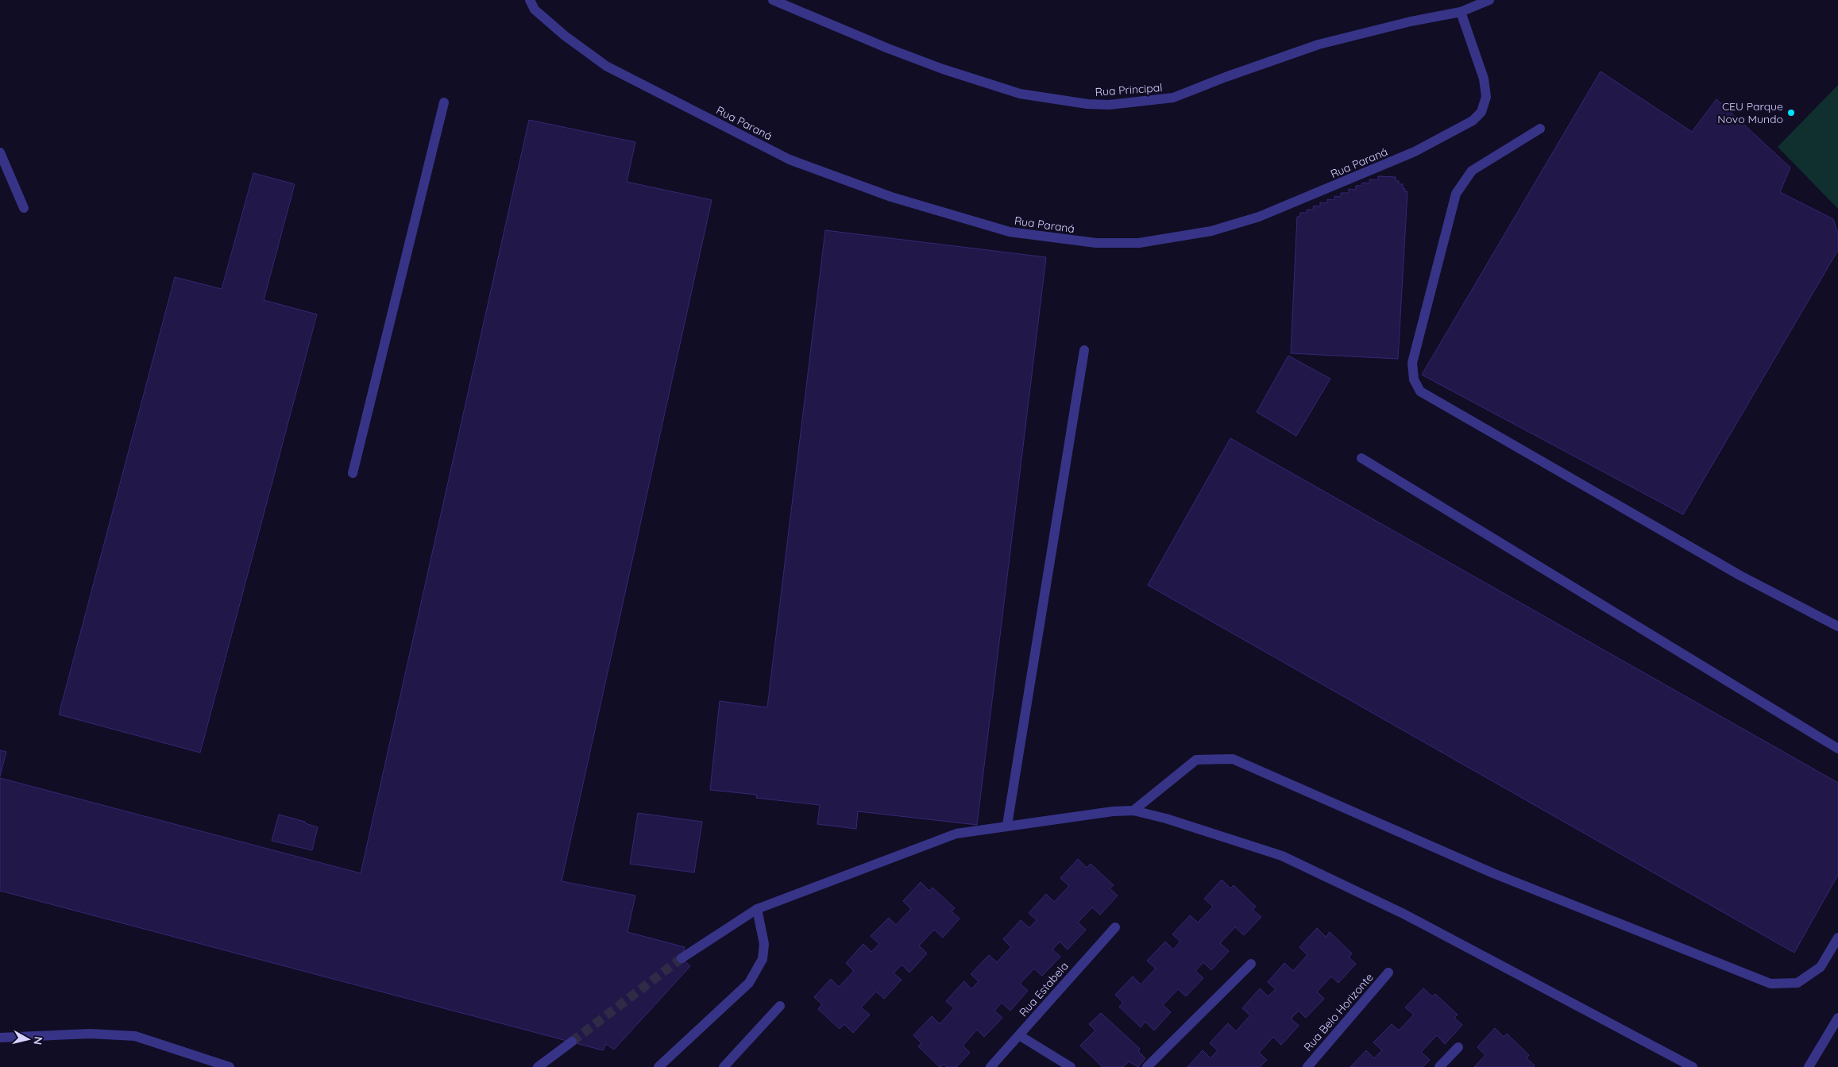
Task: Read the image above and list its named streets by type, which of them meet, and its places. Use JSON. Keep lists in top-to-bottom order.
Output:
{
  "streets": {
    "street": [
      "Rua Principal",
      "Rua Paraná",
      "Rua Estabela",
      "Rua Belo Horizonte"
    ]
  },
  "crossings": [
    ["Rua Principal", "Rua Paraná"]
  ],
  "places": ["CEU Parque Novo Mundo"],
  "north": "right"
}
